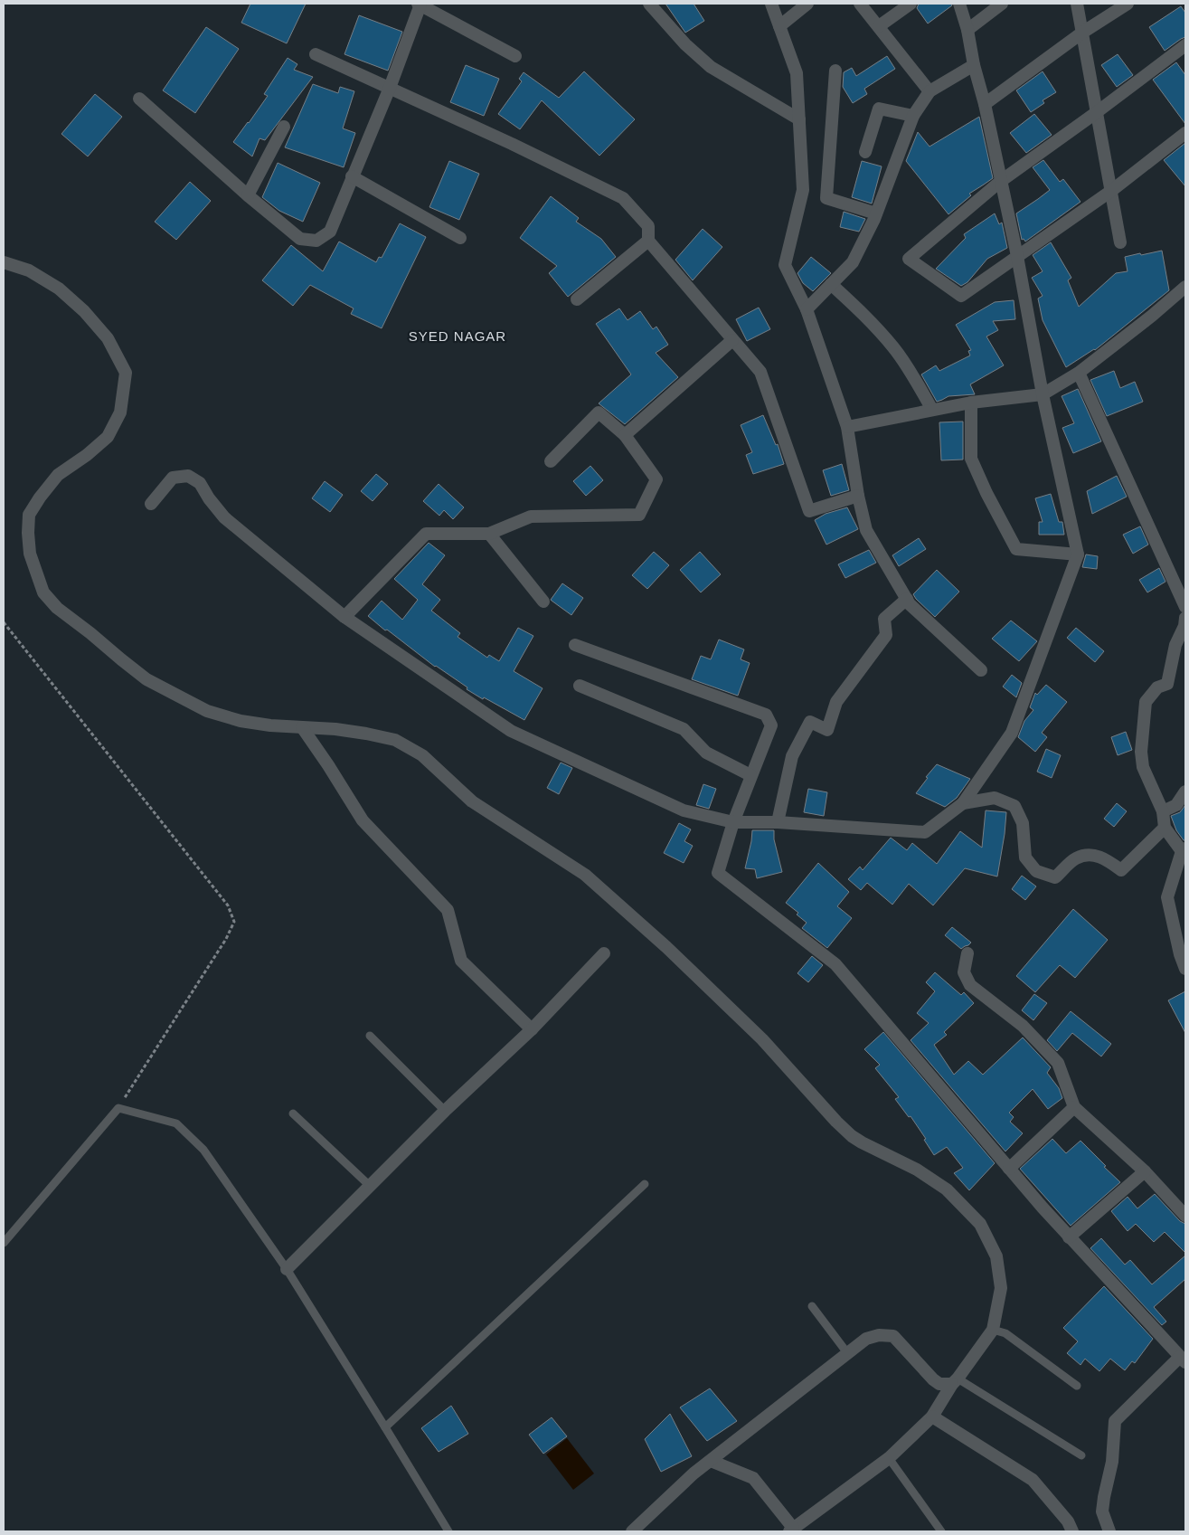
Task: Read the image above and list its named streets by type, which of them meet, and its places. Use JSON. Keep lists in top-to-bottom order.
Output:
{
  "districts": ["SYED NAGAR"]
}
